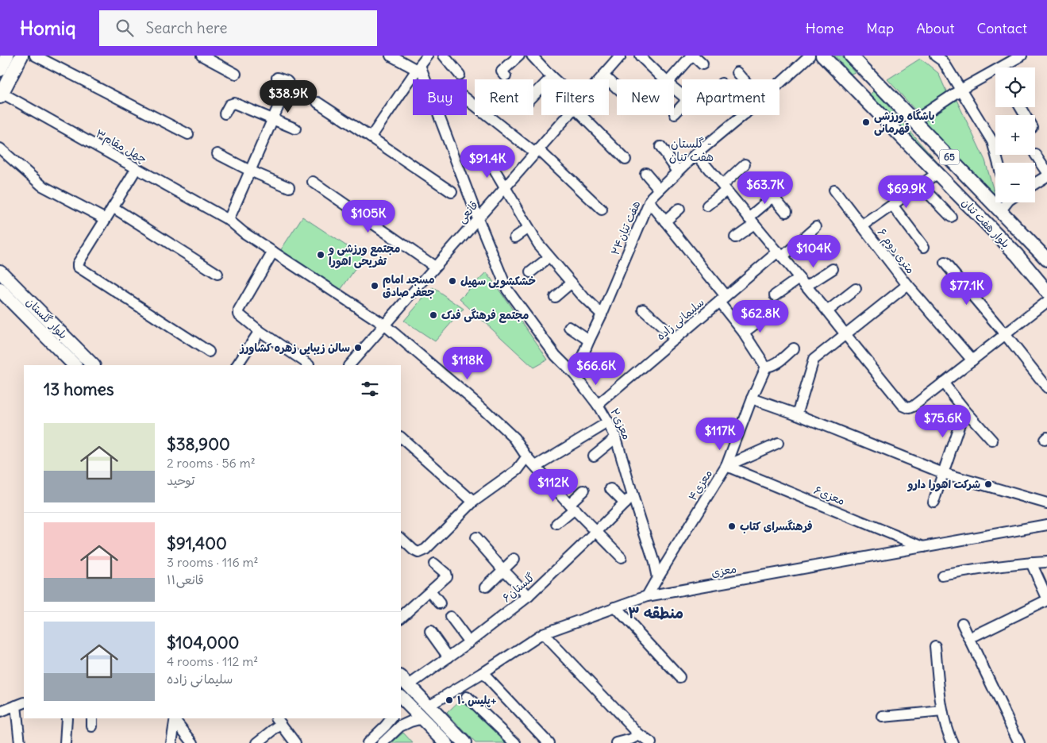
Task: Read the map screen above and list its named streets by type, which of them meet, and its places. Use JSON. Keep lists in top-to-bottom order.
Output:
{
  "streets": {
    "main road": ["65", "بلوار هفت تنان", "بلوار گلستان"],
    "street": [
      "چهل مقام۳",
      "قانعی",
      "هفت تنان۲۴",
      "۶ متری دوم",
      "سلیمانی زاده",
      "۲معزی",
      "۴معزی",
      "۶معزی",
      "معزی",
      "گلستان۶"
    ]
  },
  "crossings": [
    ["چهل مقام۳", "قانعی"],
    ["چهل مقام۳", "گلستان۶"],
    ["قانعی", "۲معزی"],
    ["هفت تنان۲۴", "۲معزی"],
    ["سلیمانی زاده", "۲معزی"],
    ["۲معزی", "۴معزی"],
    ["۲معزی", "گلستان۶"],
    ["۴معزی", "۶معزی"],
    ["۴معزی", "معزی"],
    ["۶معزی", "معزی"]
  ],
  "districts": ["گلستان - هفت تنان", "منطقه ۳"],
  "places": [
    "باشگاه ورزشی قهرمانی",
    "مجتمع ورزشی و تفریحی اهورا",
    "خشکشویی سهیل",
    "مسجد امام جعفر صادق",
    "مجتمع فرهنگی فدک",
    "سالن زیبایی زهره کشاورز",
    "شرکت اهورا دارو",
    "فرهنگسرای کتاب",
    "پلیس ۱۰+"
  ],
  "page": {
    "header": "Homiq",
    "search": "Search here",
    "nav": [
      "Home",
      "Map",
      "About",
      "Contact"
    ],
    "map_buttons": ["+", "−"],
    "chip": [
      "Buy",
      "Rent",
      "Filters",
      "New",
      "Apartment"
    ],
    "price": [
      "$38.9K",
      "$91.4K",
      "$63.7K",
      "$69.9K",
      "$105K",
      "$104K",
      "$77.1K",
      "$62.8K",
      "$118K",
      "$66.6K",
      "$75.6K",
      "$117K",
      "$112K"
    ],
    "heading": "13 homes",
    "list": [
      {
        "name": "$38,900",
        "note": "2 rooms · 56 m² · توحید"
      },
      {
        "name": "$91,400",
        "note": "3 rooms · 116 m² · ۱۱قانعی"
      },
      {
        "name": "$104,000",
        "note": "4 rooms · 112 m² · سلیمانی زاده"
      }
    ]
  }
}
